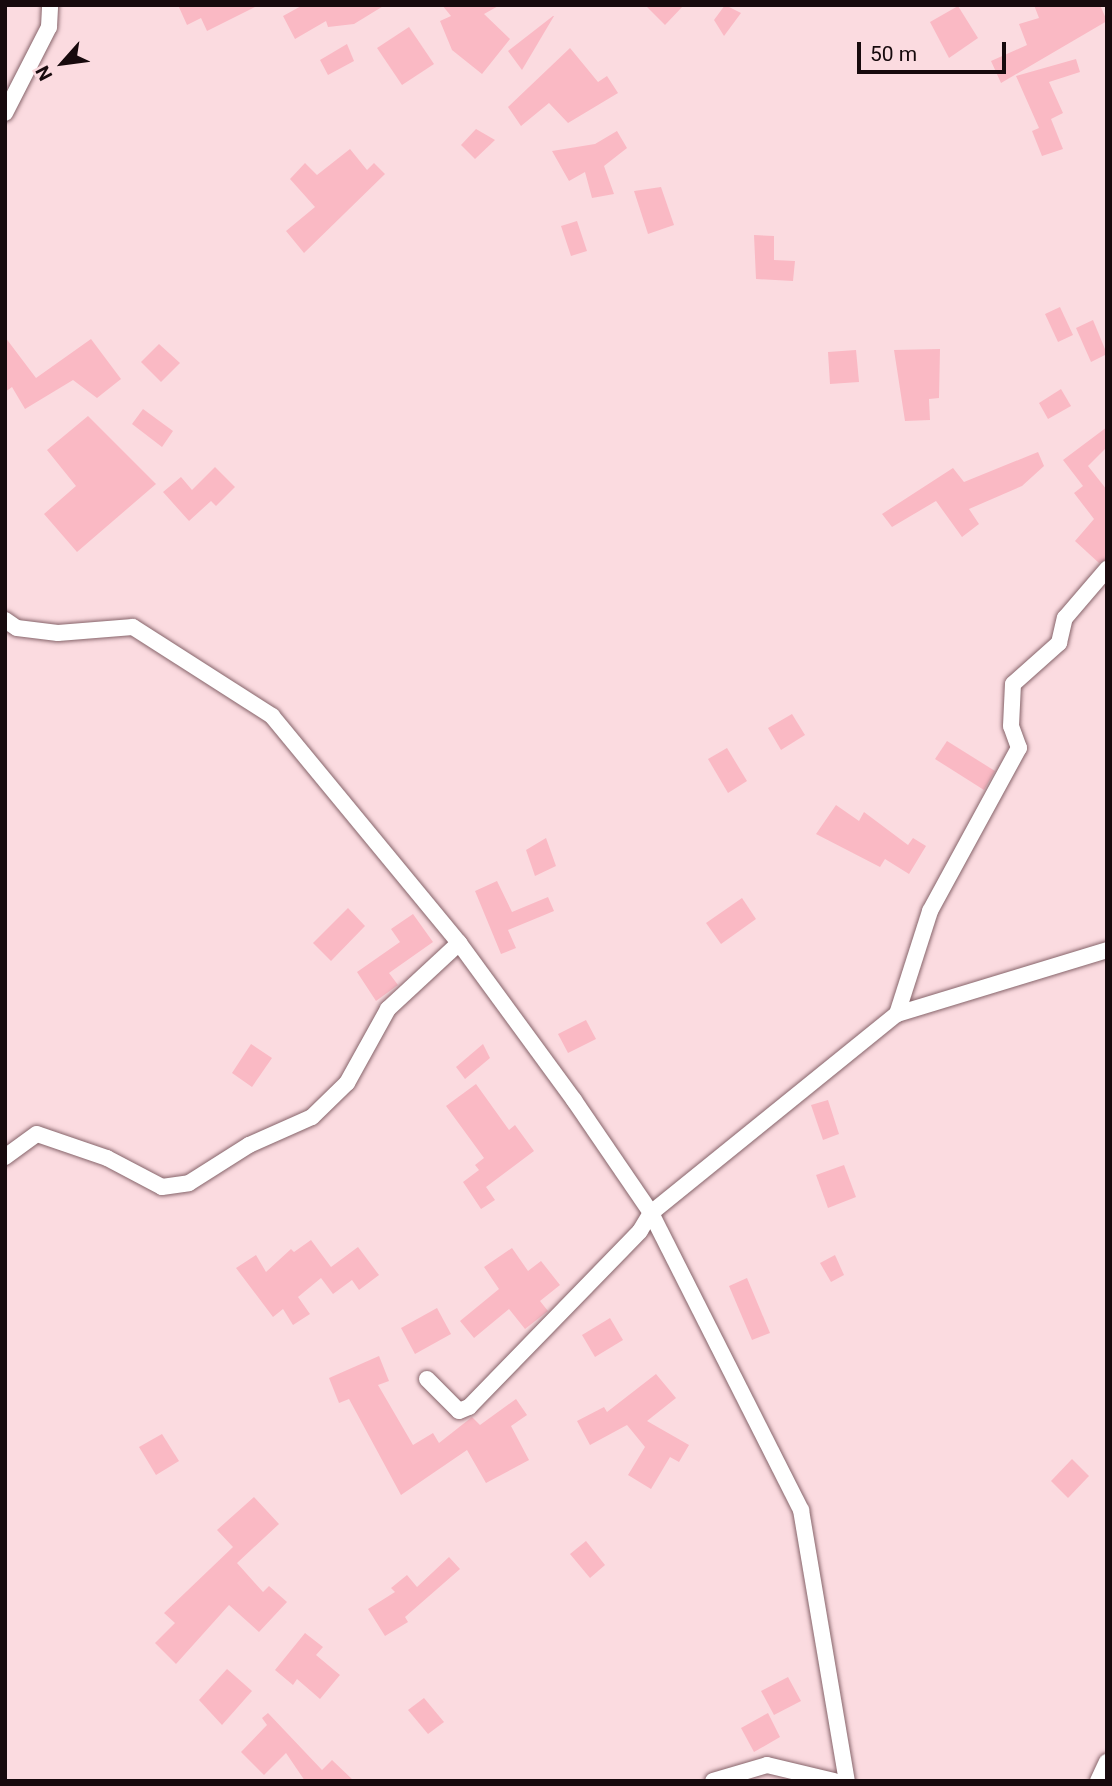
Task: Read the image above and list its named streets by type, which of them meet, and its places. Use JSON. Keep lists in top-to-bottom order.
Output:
{
  "scale_bar": "50 m",
  "north": "bottom left"
}
